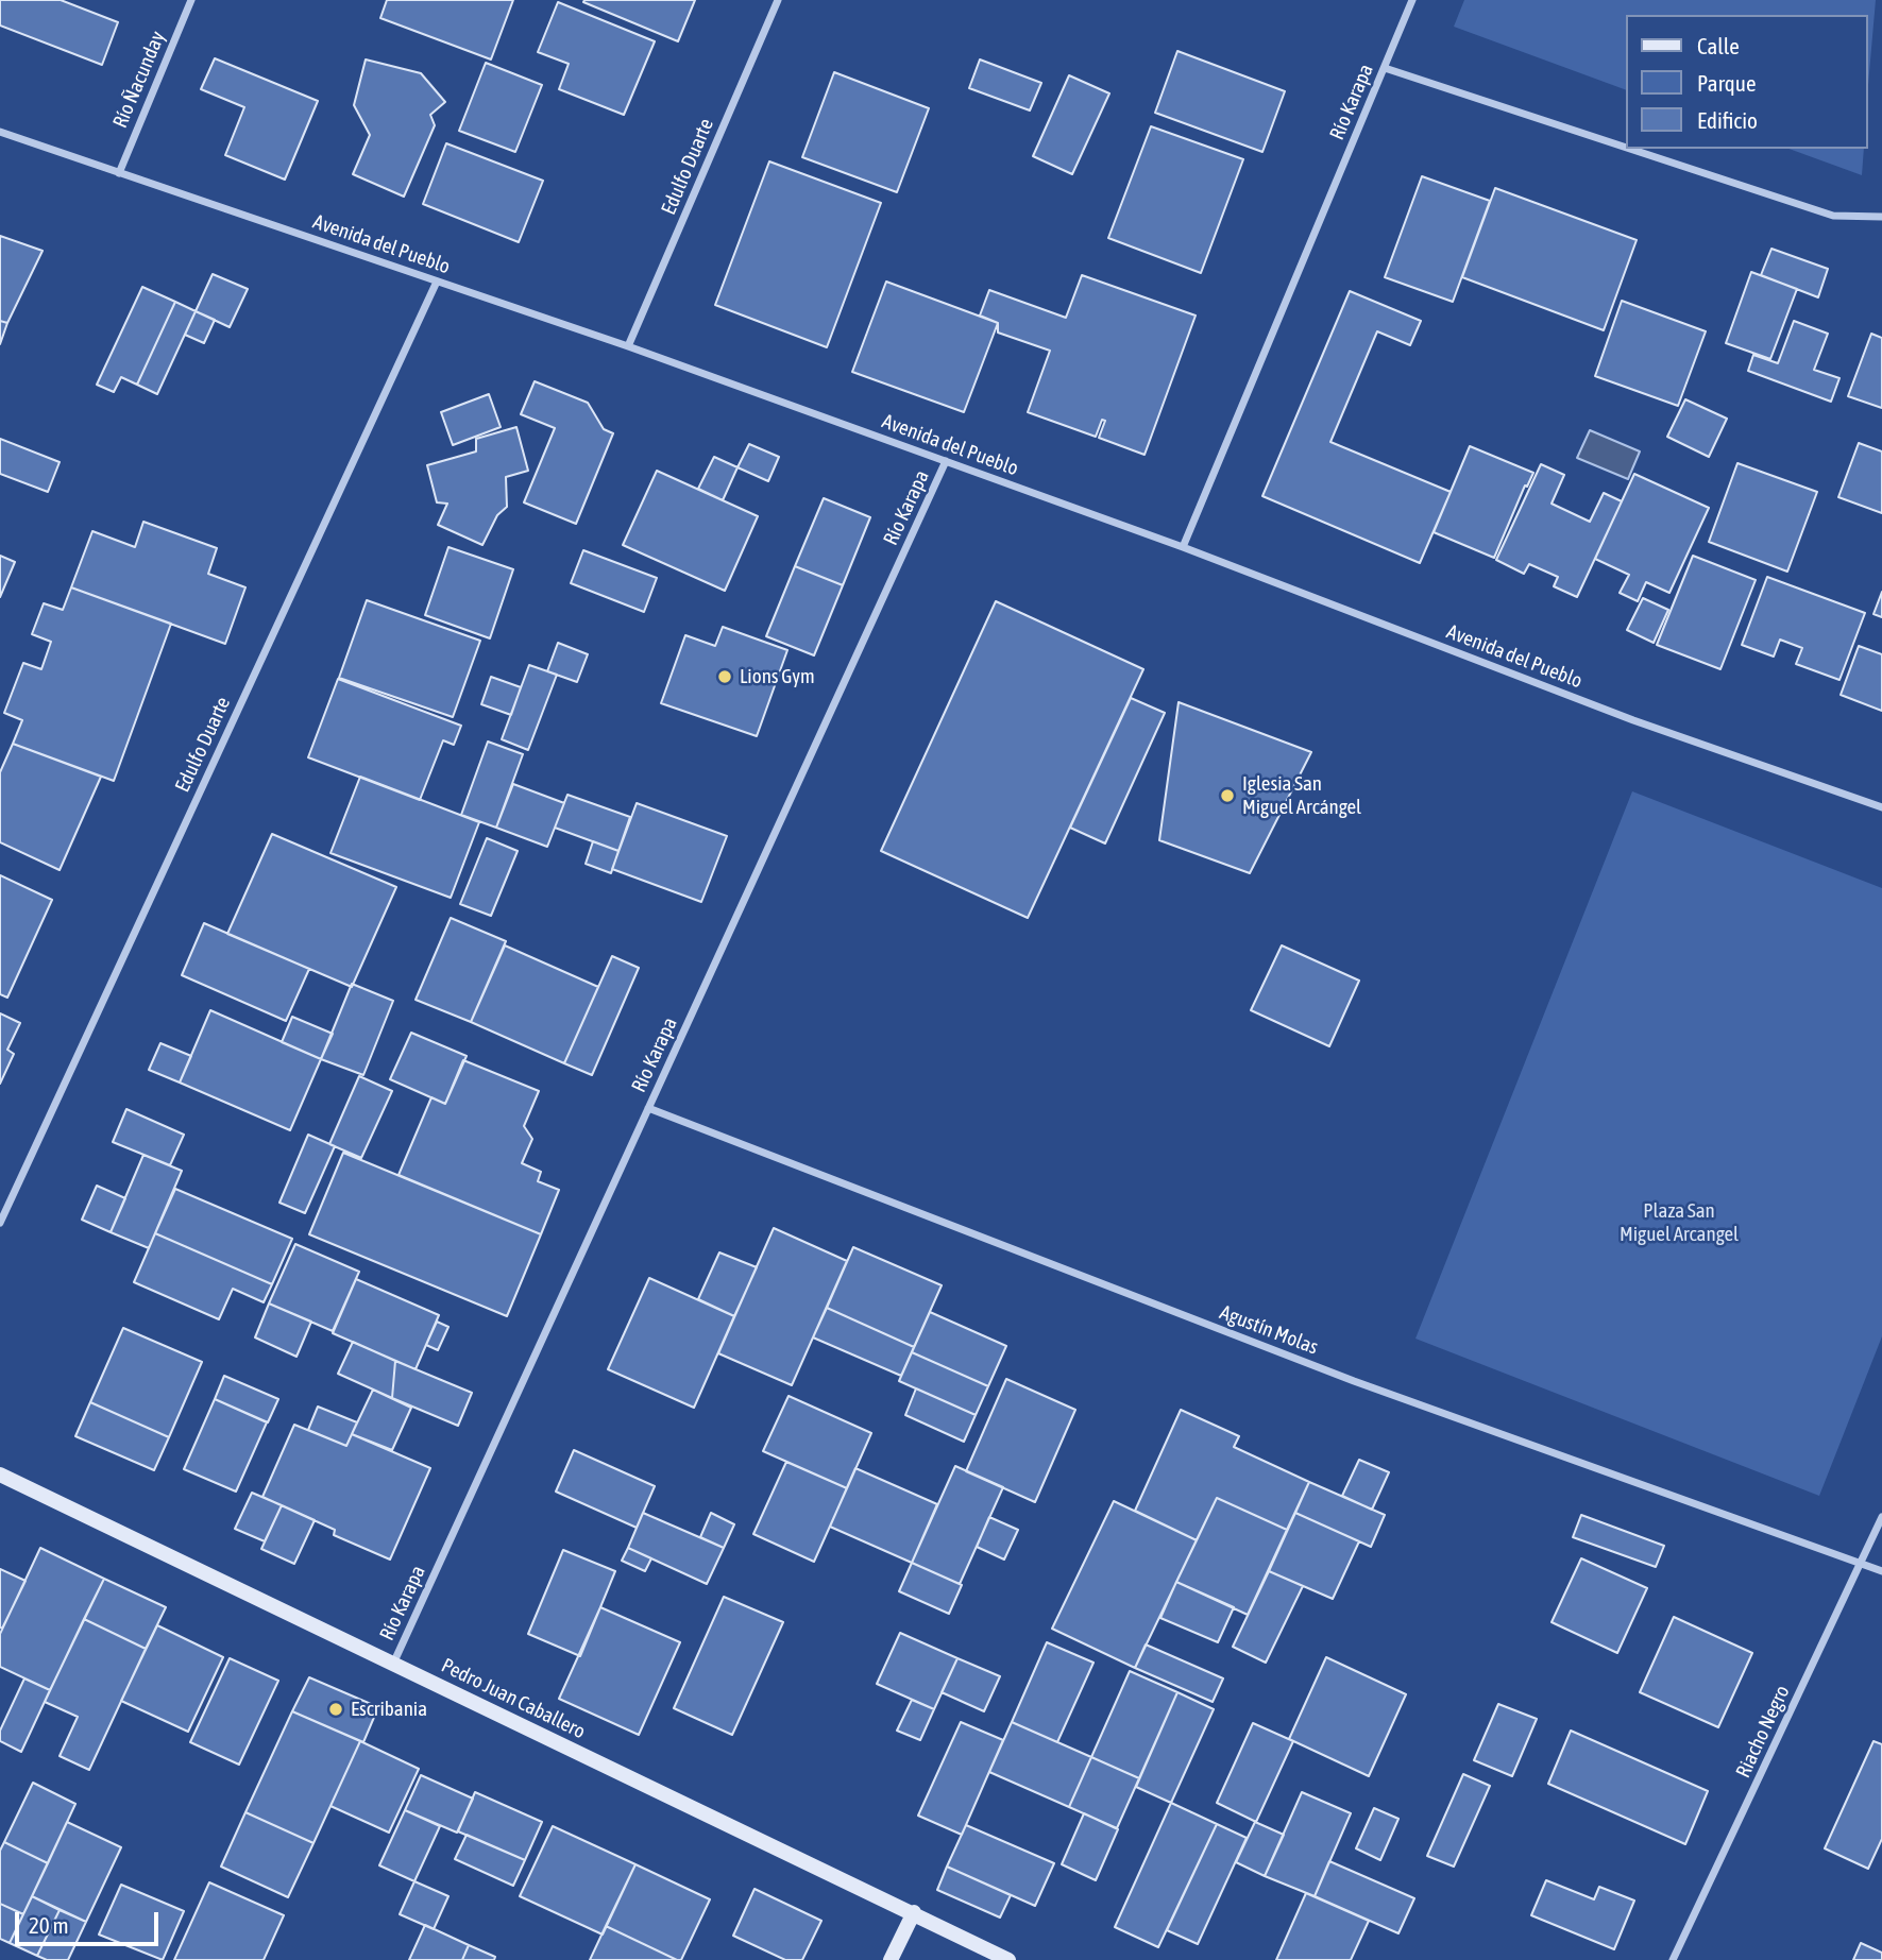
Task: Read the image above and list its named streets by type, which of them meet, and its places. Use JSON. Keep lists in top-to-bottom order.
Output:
{
  "streets": {
    "street": [
      "Río Ñacunday",
      "Río Karapa",
      "Edulfo Duarte",
      "Avenida del Pueblo",
      "Agustín Molas",
      "Pedro Juan Caballero",
      "Riacho Negro"
    ]
  },
  "crossings": [
    ["Río Ñacunday", "Avenida del Pueblo"],
    ["Río Karapa", "Avenida del Pueblo"],
    ["Río Karapa", "Agustín Molas"],
    ["Río Karapa", "Pedro Juan Caballero"],
    ["Edulfo Duarte", "Avenida del Pueblo"],
    ["Agustín Molas", "Riacho Negro"]
  ],
  "parks": ["Plaza San Miguel Arcangel"],
  "places": ["Lions Gym", "Iglesia San Miguel Arcángel", "Escribania"],
  "legend": ["Calle", "Parque", "Edificio"],
  "scale_bar": "20 m"
}
